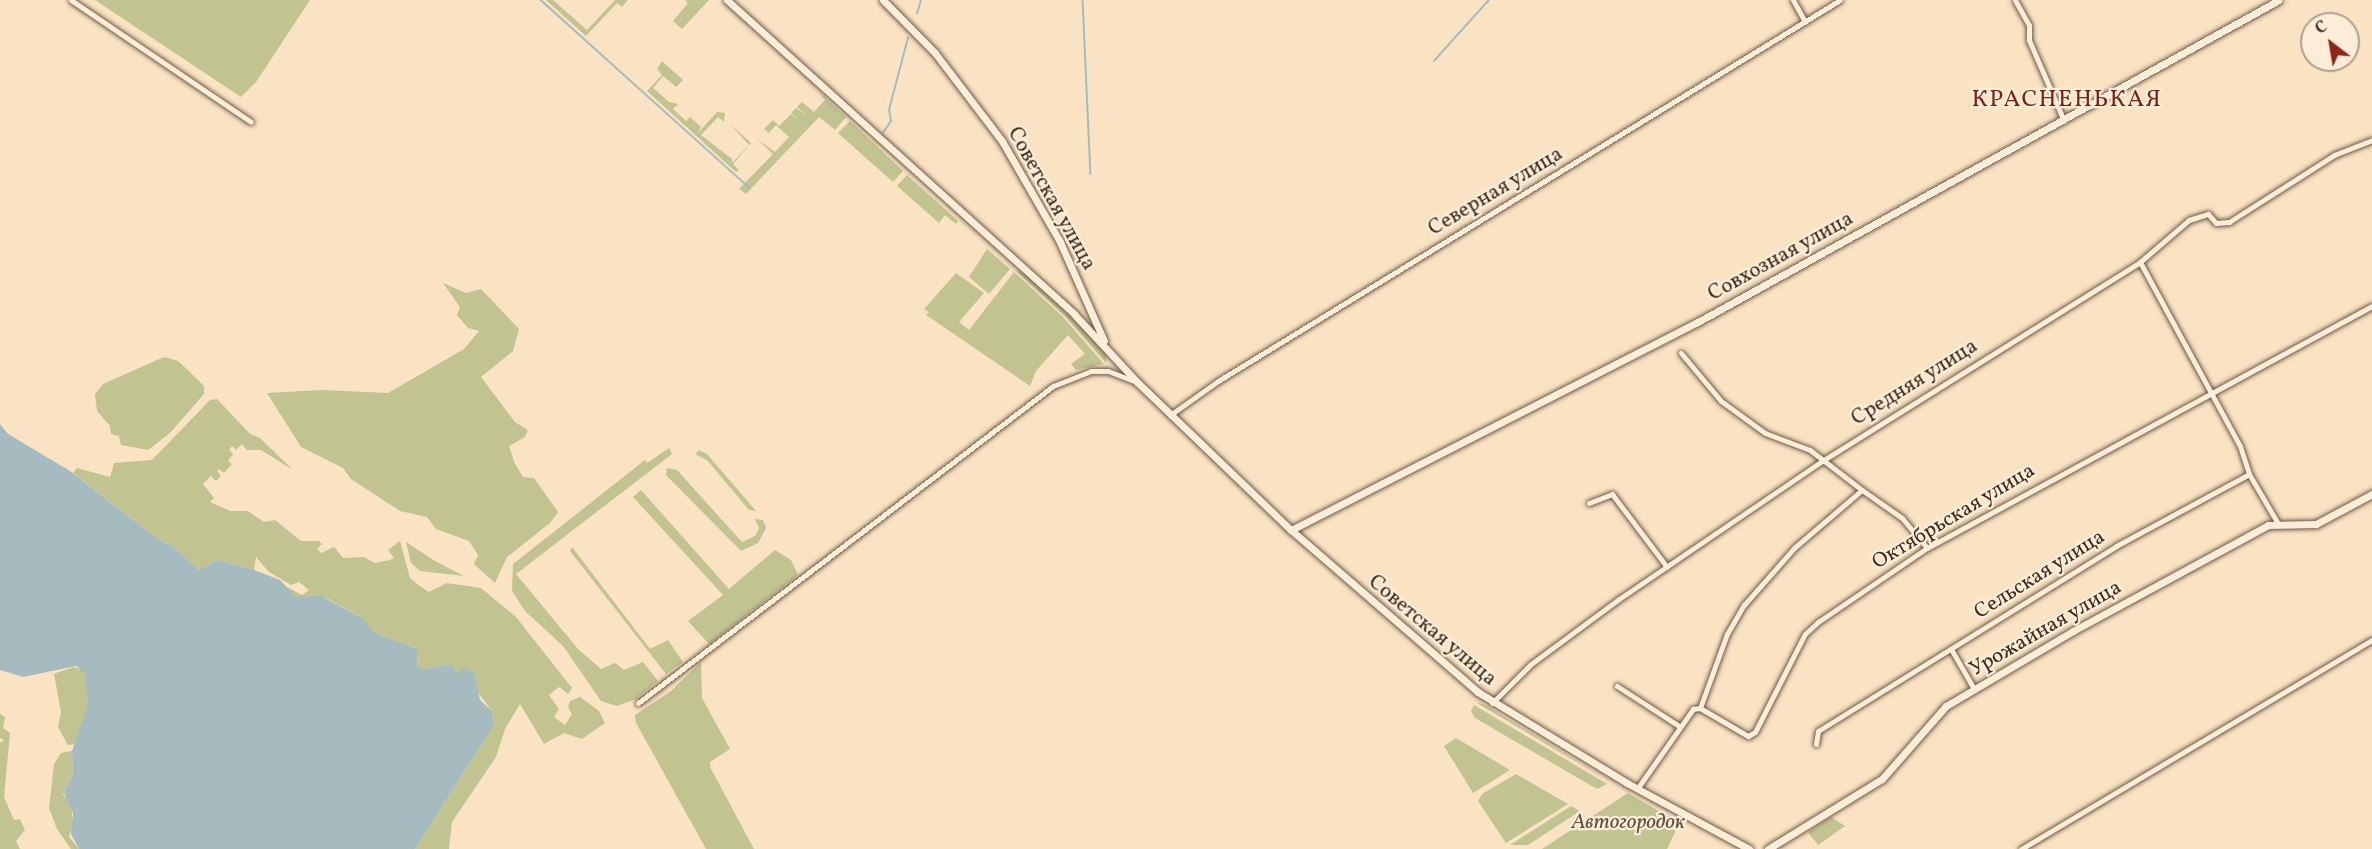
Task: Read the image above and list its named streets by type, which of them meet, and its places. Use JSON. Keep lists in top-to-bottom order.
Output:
{
  "streets": {
    "street": [
      "Северная улица",
      "Советская улица",
      "Совхозная улица",
      "Средняя улица",
      "Октябрьская улица",
      "Сельская улица",
      "Урожайная улица"
    ]
  },
  "crossings": [
    ["Северная улица", "Советская улица"],
    ["Советская улица", "Совхозная улица"],
    ["Советская улица", "Средняя улица"]
  ],
  "districts": ["КРАСНЕНЬКАЯ"],
  "parks": ["Автогородок"],
  "north": "top left"
}
